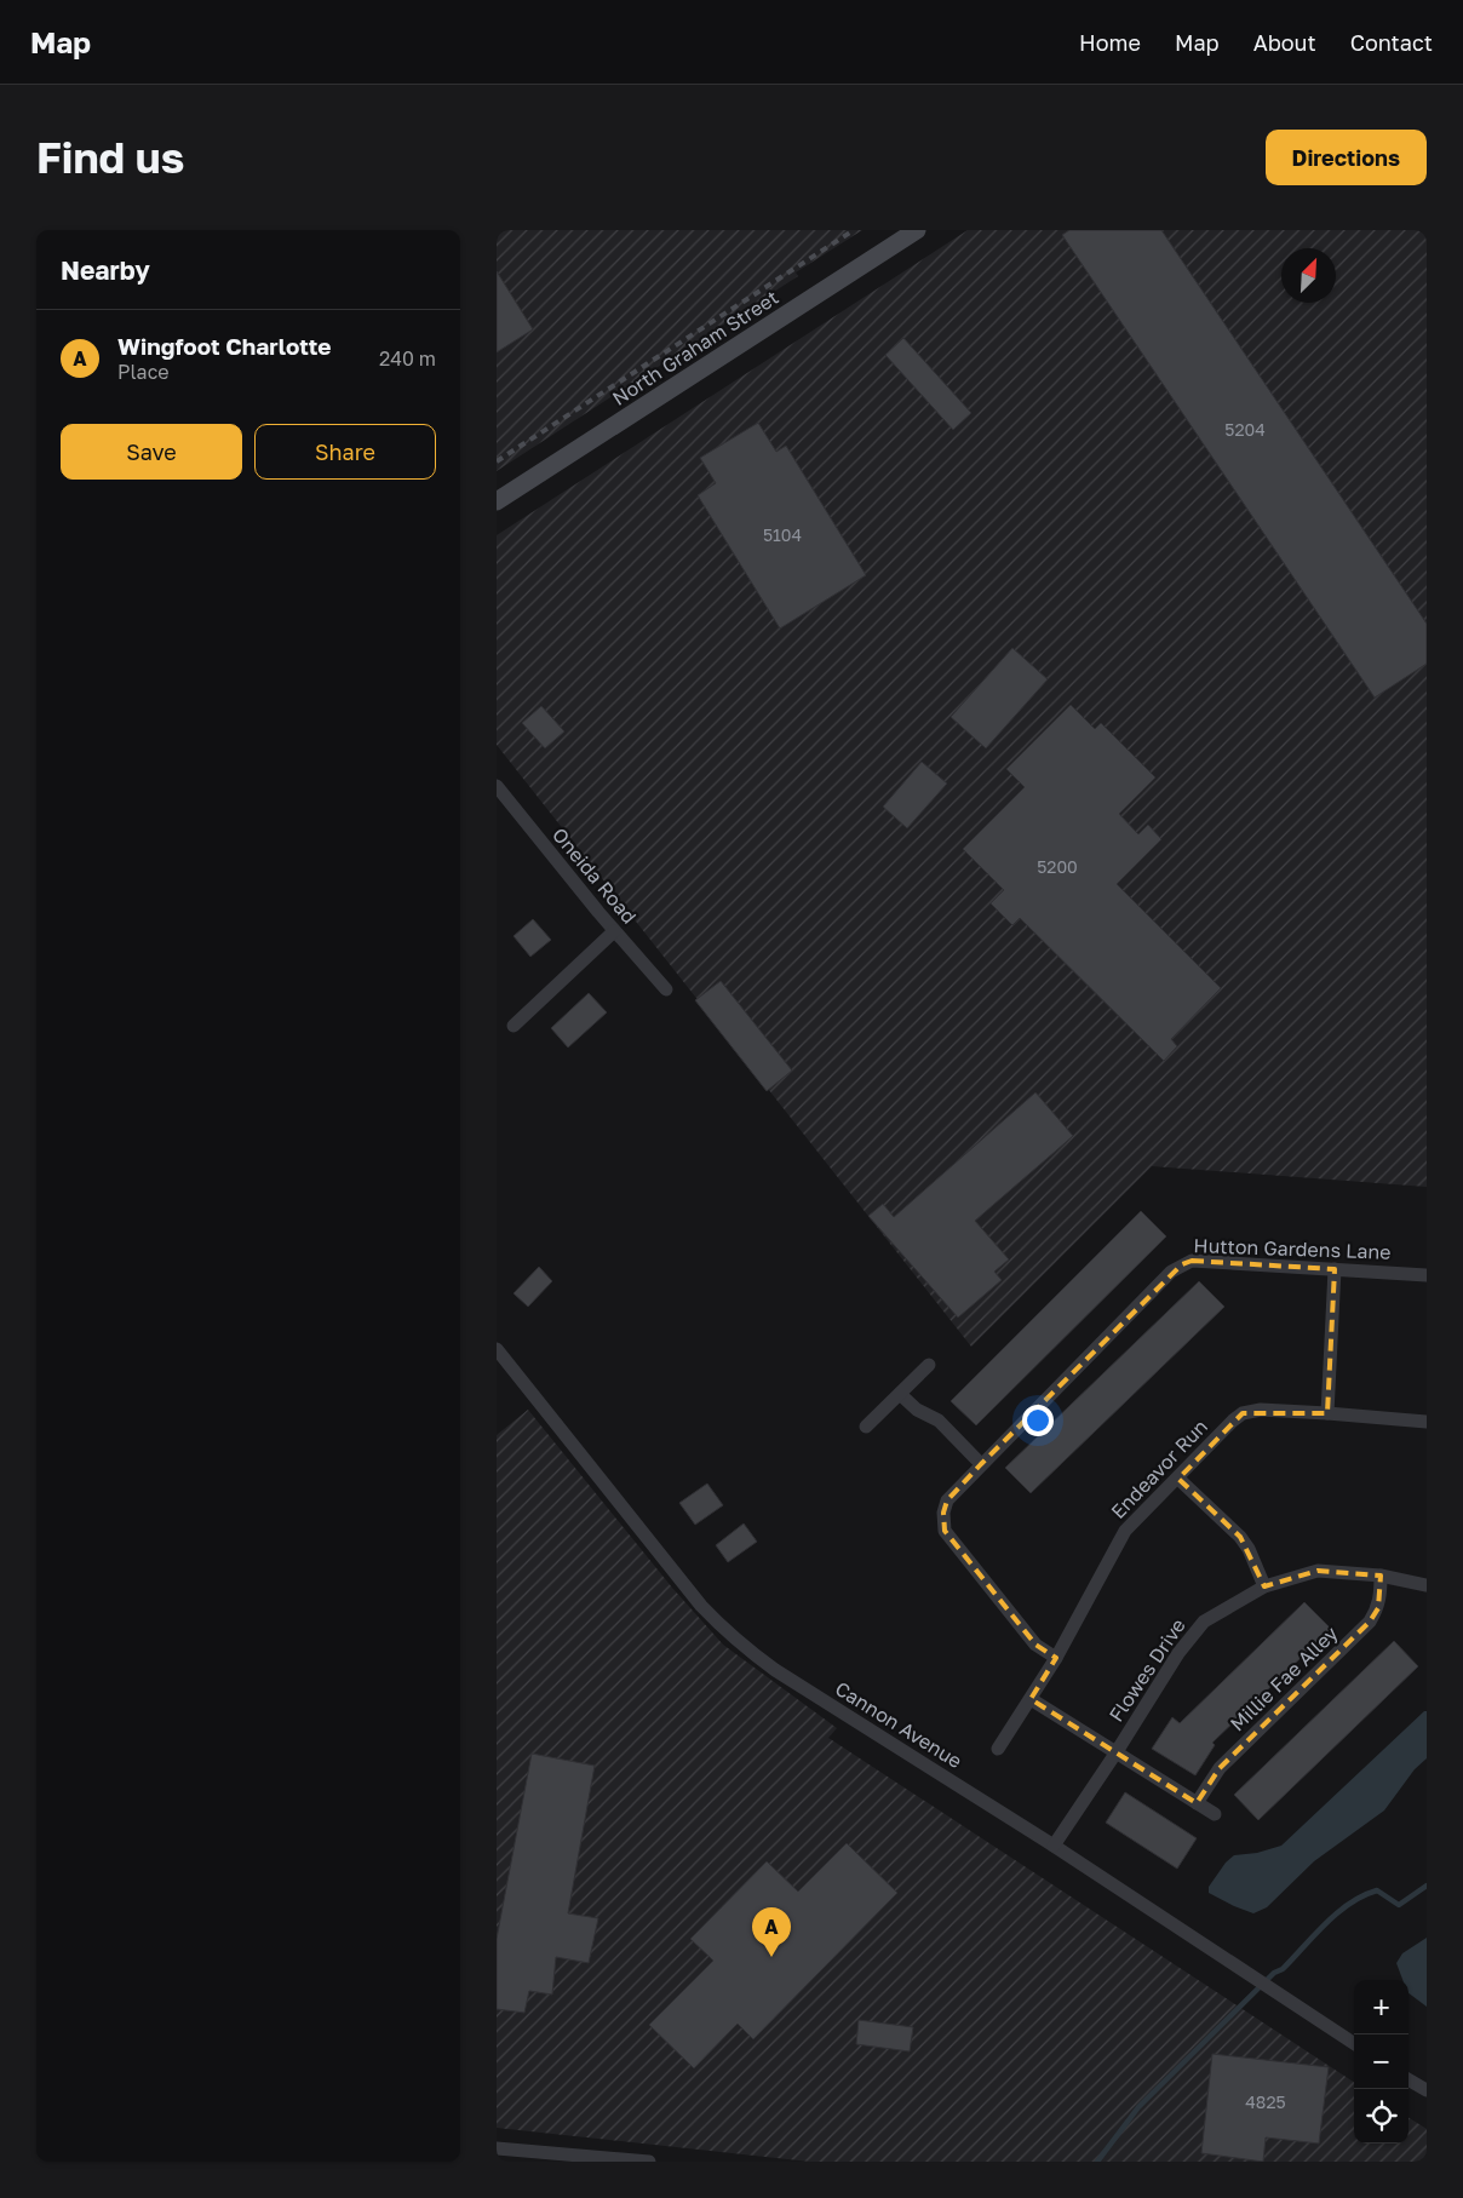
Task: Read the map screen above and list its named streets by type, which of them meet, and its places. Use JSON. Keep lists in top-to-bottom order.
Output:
{
  "streets": {
    "main road": ["North Graham Street"],
    "street": [
      "Oneida Road",
      "Hutton Gardens Lane",
      "Endeavor Run",
      "Flowes Drive",
      "Millie Fae Alley",
      "Cannon Avenue"
    ]
  },
  "crossings": [
    ["Hutton Gardens Lane", "Endeavor Run"],
    ["Flowes Drive", "Millie Fae Alley"],
    ["Flowes Drive", "Cannon Avenue"]
  ],
  "house_numbers": [
    "5204",
    "5104",
    "5200",
    "4825"
  ],
  "north": "top right",
  "page": {
    "header": "Map",
    "nav": [
      "Home",
      "Map",
      "About",
      "Contact"
    ],
    "buttons": [
      "Directions",
      ["Save", "Share"]
    ],
    "title": "Find us",
    "heading": "Nearby",
    "list": [
      {
        "mark": "A",
        "name": "Wingfoot Charlotte",
        "note": "Place",
        "value": "240 m"
      }
    ],
    "pins": "A",
    "map_buttons": ["+", "−"]
  }
}
